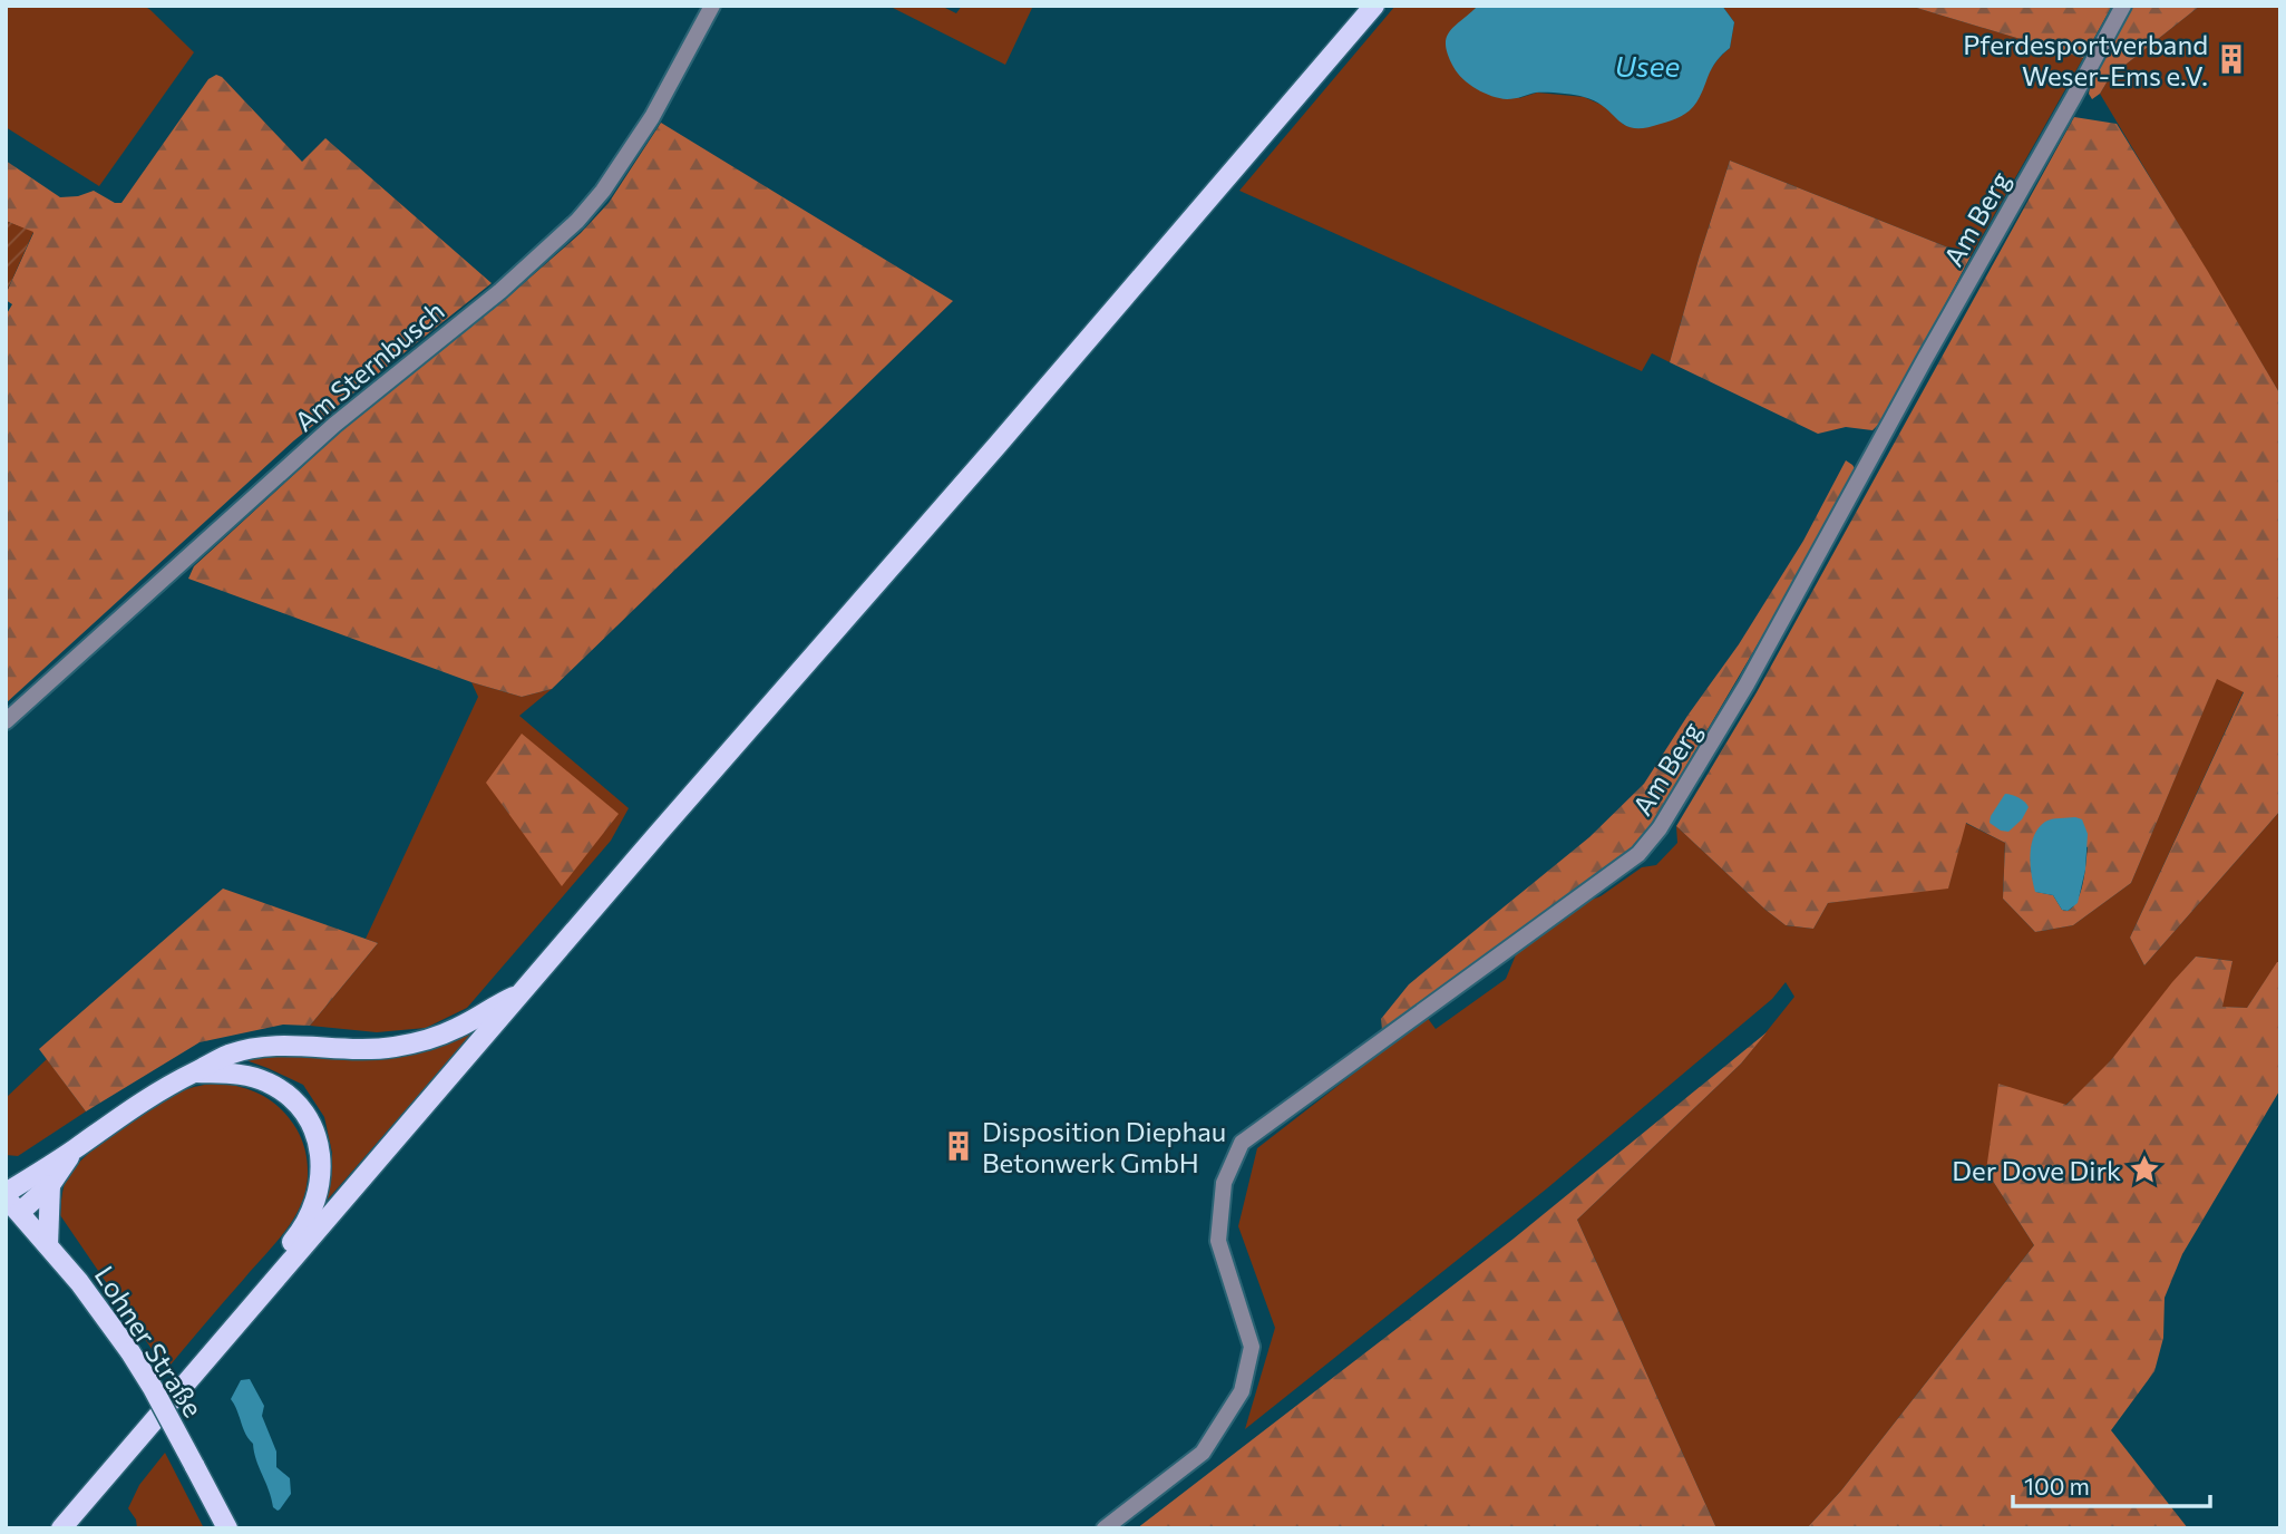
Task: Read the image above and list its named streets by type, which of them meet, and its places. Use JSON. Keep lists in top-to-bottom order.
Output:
{
  "streets": {
    "main road": ["Lohner Straße"],
    "street": ["Am Berg", "Am Sternbusch"]
  },
  "water": ["Usee"],
  "places": {
    "building": ["Pferdesportverband Weser-Ems e.V.", "Disposition Diephau Betonwerk GmbH"],
    "place": ["Der Dove Dirk"]
  },
  "scale_bar": "100 m"
}
